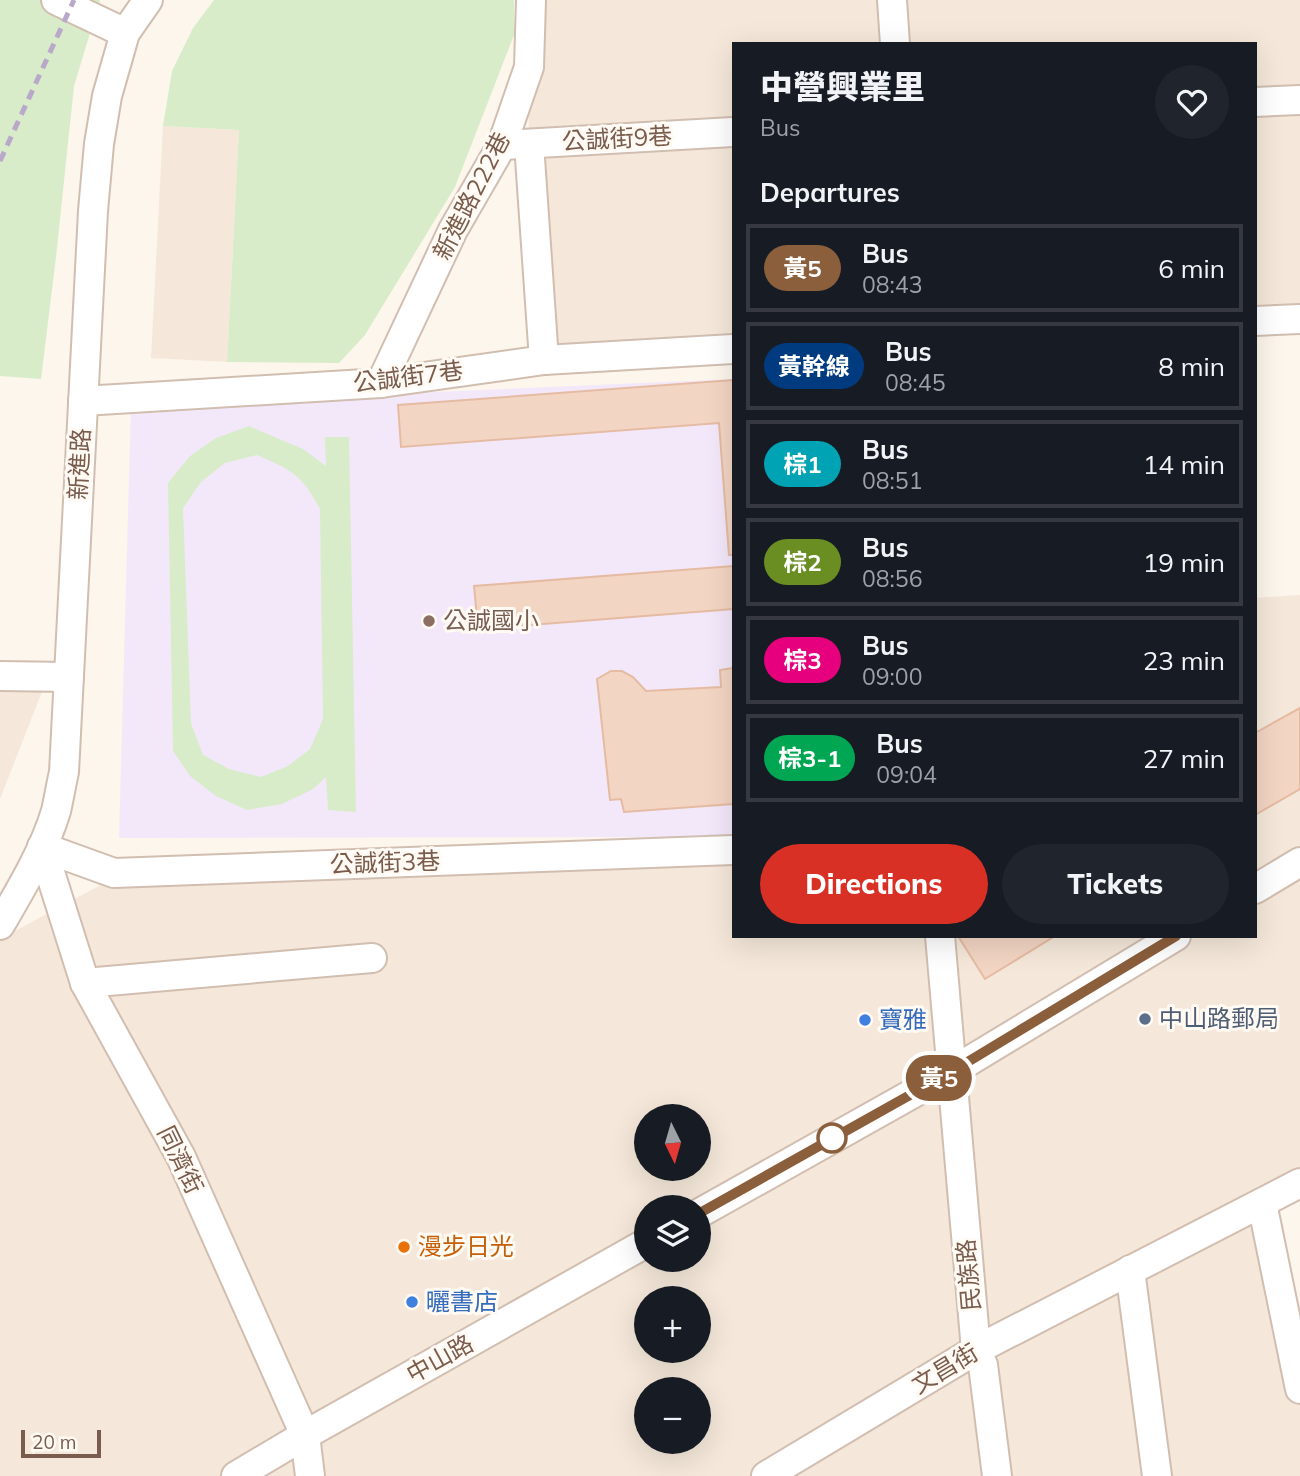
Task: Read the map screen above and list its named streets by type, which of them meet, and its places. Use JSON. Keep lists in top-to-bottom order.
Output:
{
  "streets": {
    "street": [
      "公誠街9巷",
      "新進路222巷",
      "公誠街7巷",
      "新進路",
      "公誠街3巷",
      "同濟街",
      "民族路",
      "中山路",
      "文昌街"
    ]
  },
  "crossings": [
    ["公誠街9巷", "新進路222巷"],
    ["新進路222巷", "公誠街7巷"],
    ["公誠街7巷", "新進路"],
    ["新進路", "公誠街3巷"],
    ["新進路", "同濟街"],
    ["公誠街3巷", "同濟街"],
    ["同濟街", "中山路"],
    ["民族路", "文昌街"]
  ],
  "places": [
    "公誠國小",
    "中山路郵局",
    "寶雅",
    "漫步日光",
    "曬書店"
  ],
  "lines": ["bus line 黃5"],
  "scale_bar": "20 m",
  "north": "bottom",
  "page": {
    "on_map": "黃5",
    "heading": [
      ["中營興業里", "Bus"],
      "Departures"
    ],
    "list": [
      {
        "mark": "黃5",
        "name": "Bus",
        "note": "08:43",
        "value": "6 min"
      },
      {
        "mark": "黃幹線",
        "name": "Bus",
        "note": "08:45",
        "value": "8 min"
      },
      {
        "mark": "棕1",
        "name": "Bus",
        "note": "08:51",
        "value": "14 min"
      },
      {
        "mark": "棕2",
        "name": "Bus",
        "note": "08:56",
        "value": "19 min"
      },
      {
        "mark": "棕3",
        "name": "Bus",
        "note": "09:00",
        "value": "23 min"
      },
      {
        "mark": "棕3-1",
        "name": "Bus",
        "note": "09:04",
        "value": "27 min"
      }
    ],
    "buttons": ["Directions", "Tickets"],
    "map_buttons": ["+", "−"],
    "scale": "20 m"
  }
}
